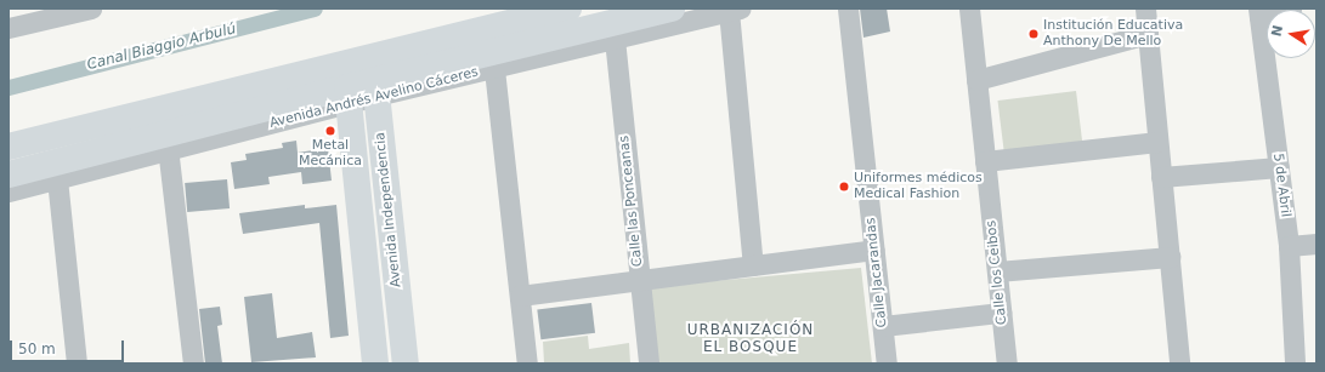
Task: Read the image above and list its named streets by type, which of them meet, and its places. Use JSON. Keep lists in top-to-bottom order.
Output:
{
  "streets": {
    "main road": ["Avenida Andrés Avelino Cáceres", "Avenida Independencia"],
    "street": [
      "5 de Abril",
      "Calle las Ponceanas",
      "Calle Jacarandas",
      "Calle los Ceibos"
    ]
  },
  "crossings": [
    ["Avenida Andrés Avelino Cáceres", "Calle las Ponceanas"],
    ["Avenida Andrés Avelino Cáceres", "Avenida Independencia"]
  ],
  "districts": ["URBANIZACIÓN EL BOSQUE"],
  "water": ["Canal Biaggio Arbulú"],
  "places": ["Institución Educativa Anthony De Mello", "Metal Mecánica", "Uniformes médicos Medical Fashion"],
  "scale_bar": "50 m",
  "north": "left"
}
